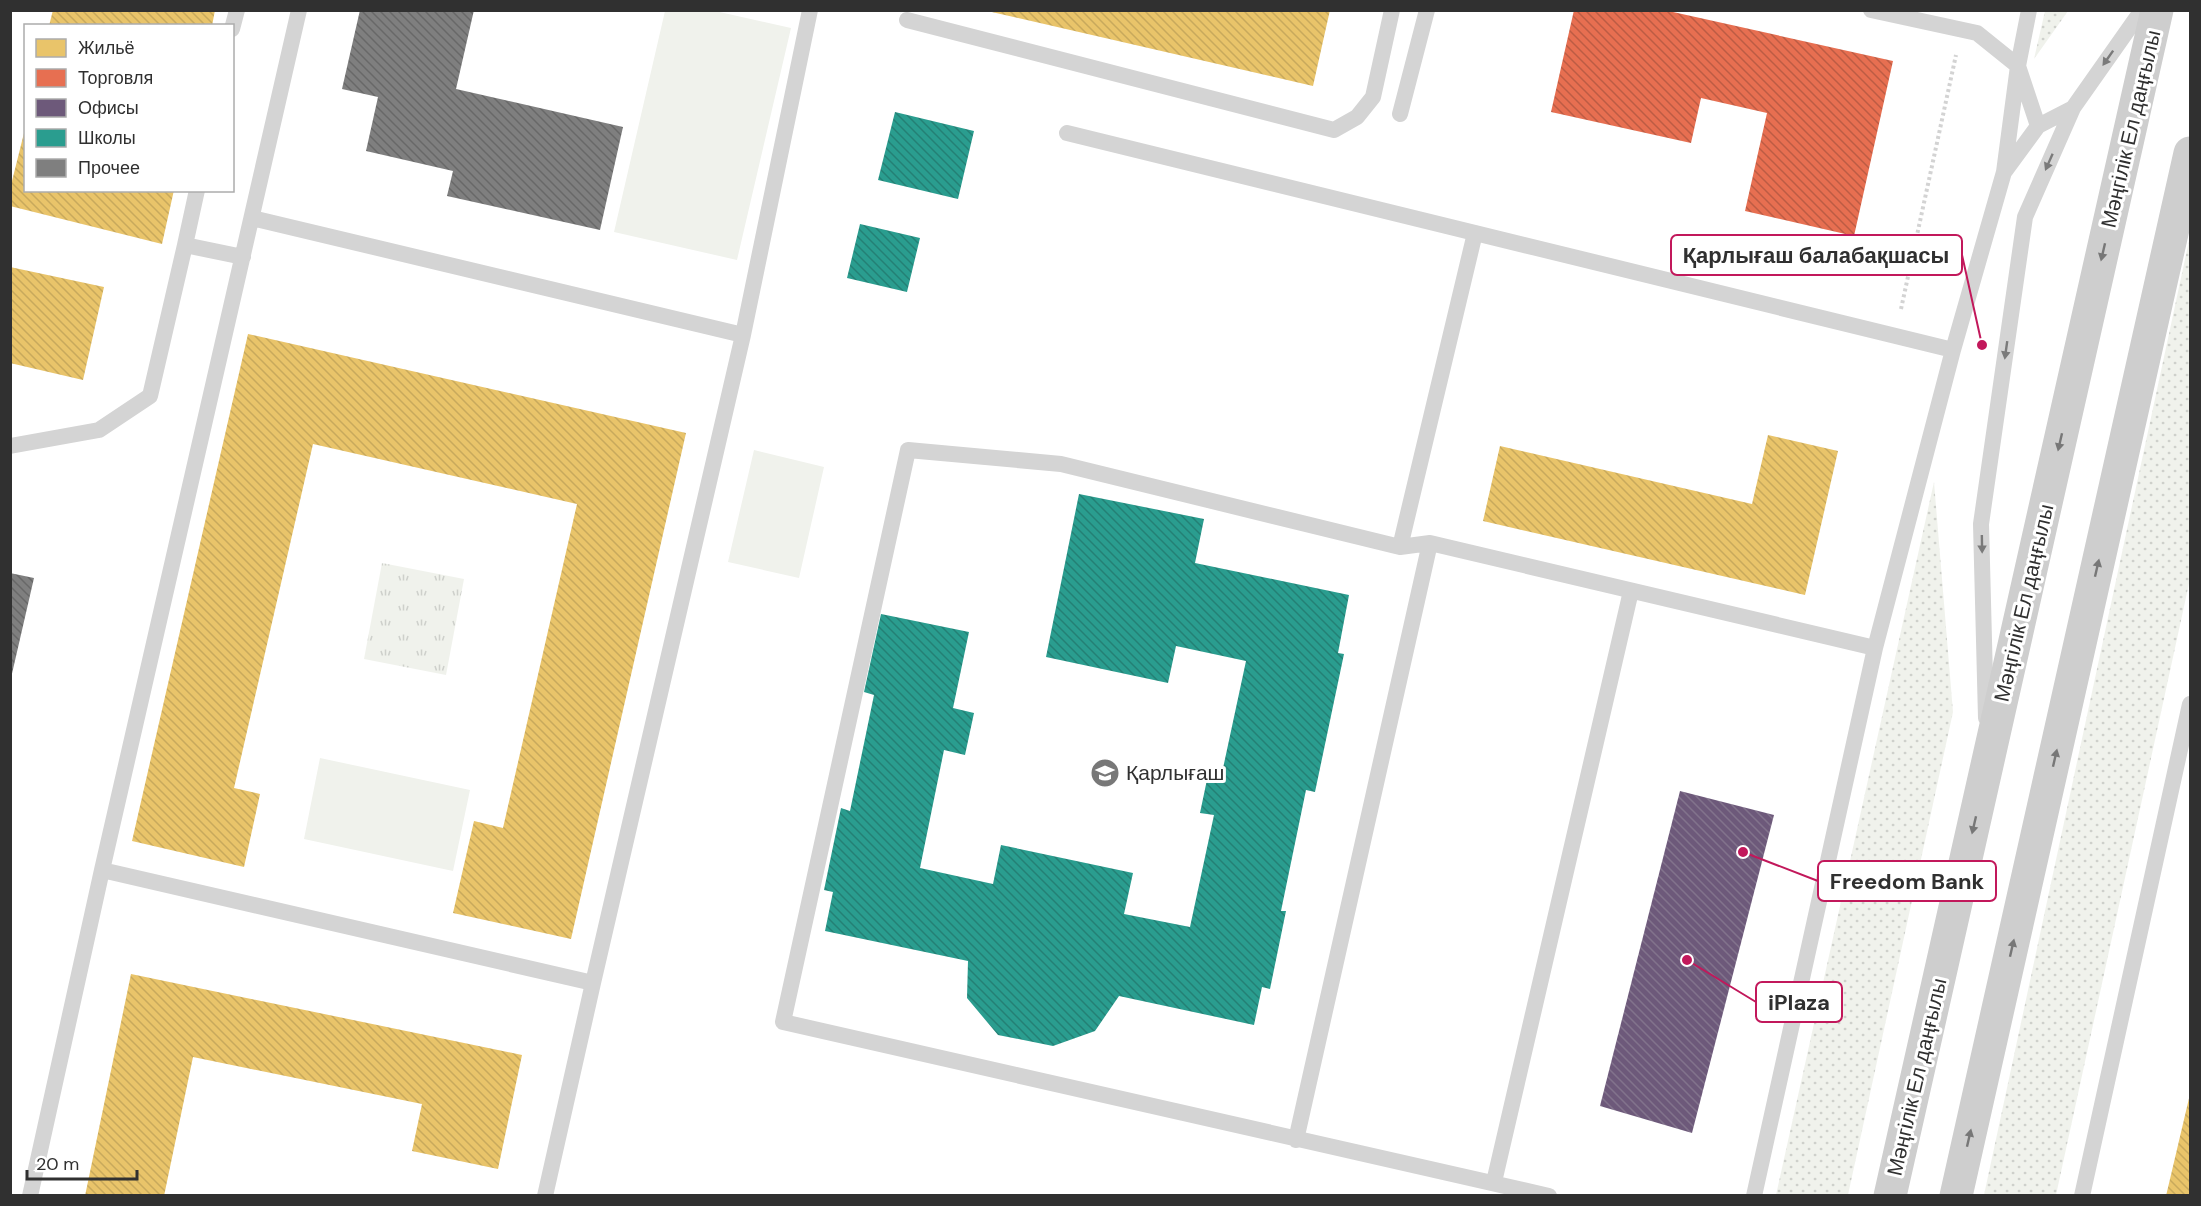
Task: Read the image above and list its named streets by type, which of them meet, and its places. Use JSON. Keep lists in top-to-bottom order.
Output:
{
  "streets": {
    "main road": ["Мәңгілік Ел даңғылы"]
  },
  "places": {
    "other": ["Қарлығаш балабақшасы", "Freedom Bank", "iPlaza"],
    "school or university": ["Қарлығаш"]
  },
  "legend": [
    "Жильё",
    "Торговля",
    "Офисы",
    "Школы",
    "Прочее"
  ],
  "scale_bar": "20 m"
}
